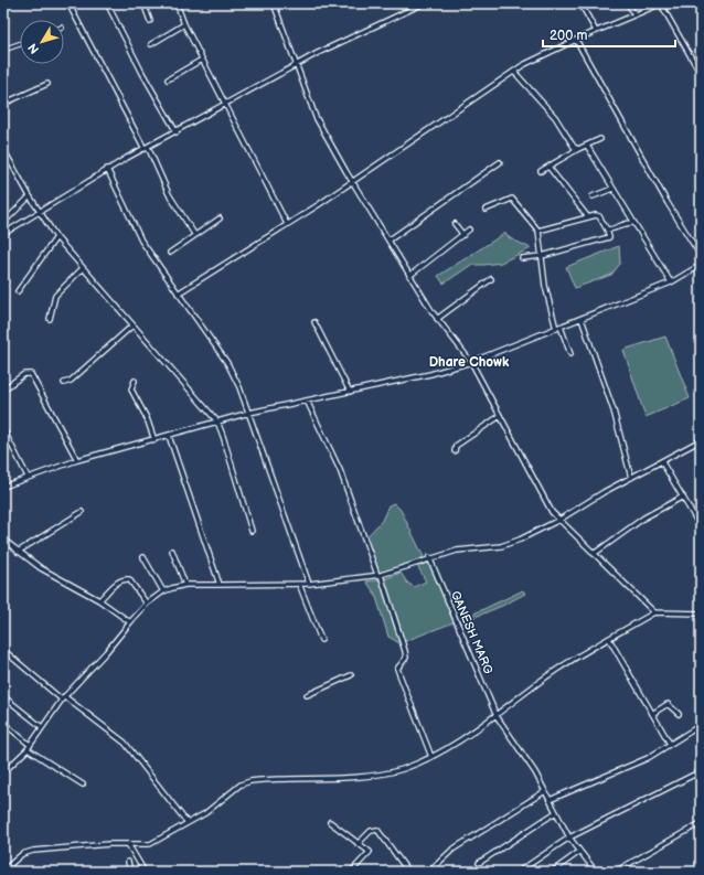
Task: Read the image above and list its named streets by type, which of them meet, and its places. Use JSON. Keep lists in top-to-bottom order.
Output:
{
  "streets": {
    "street": ["GANESH MARG"]
  },
  "districts": ["Dhare Chowk"],
  "scale_bar": "200 m",
  "north": "bottom left"
}
